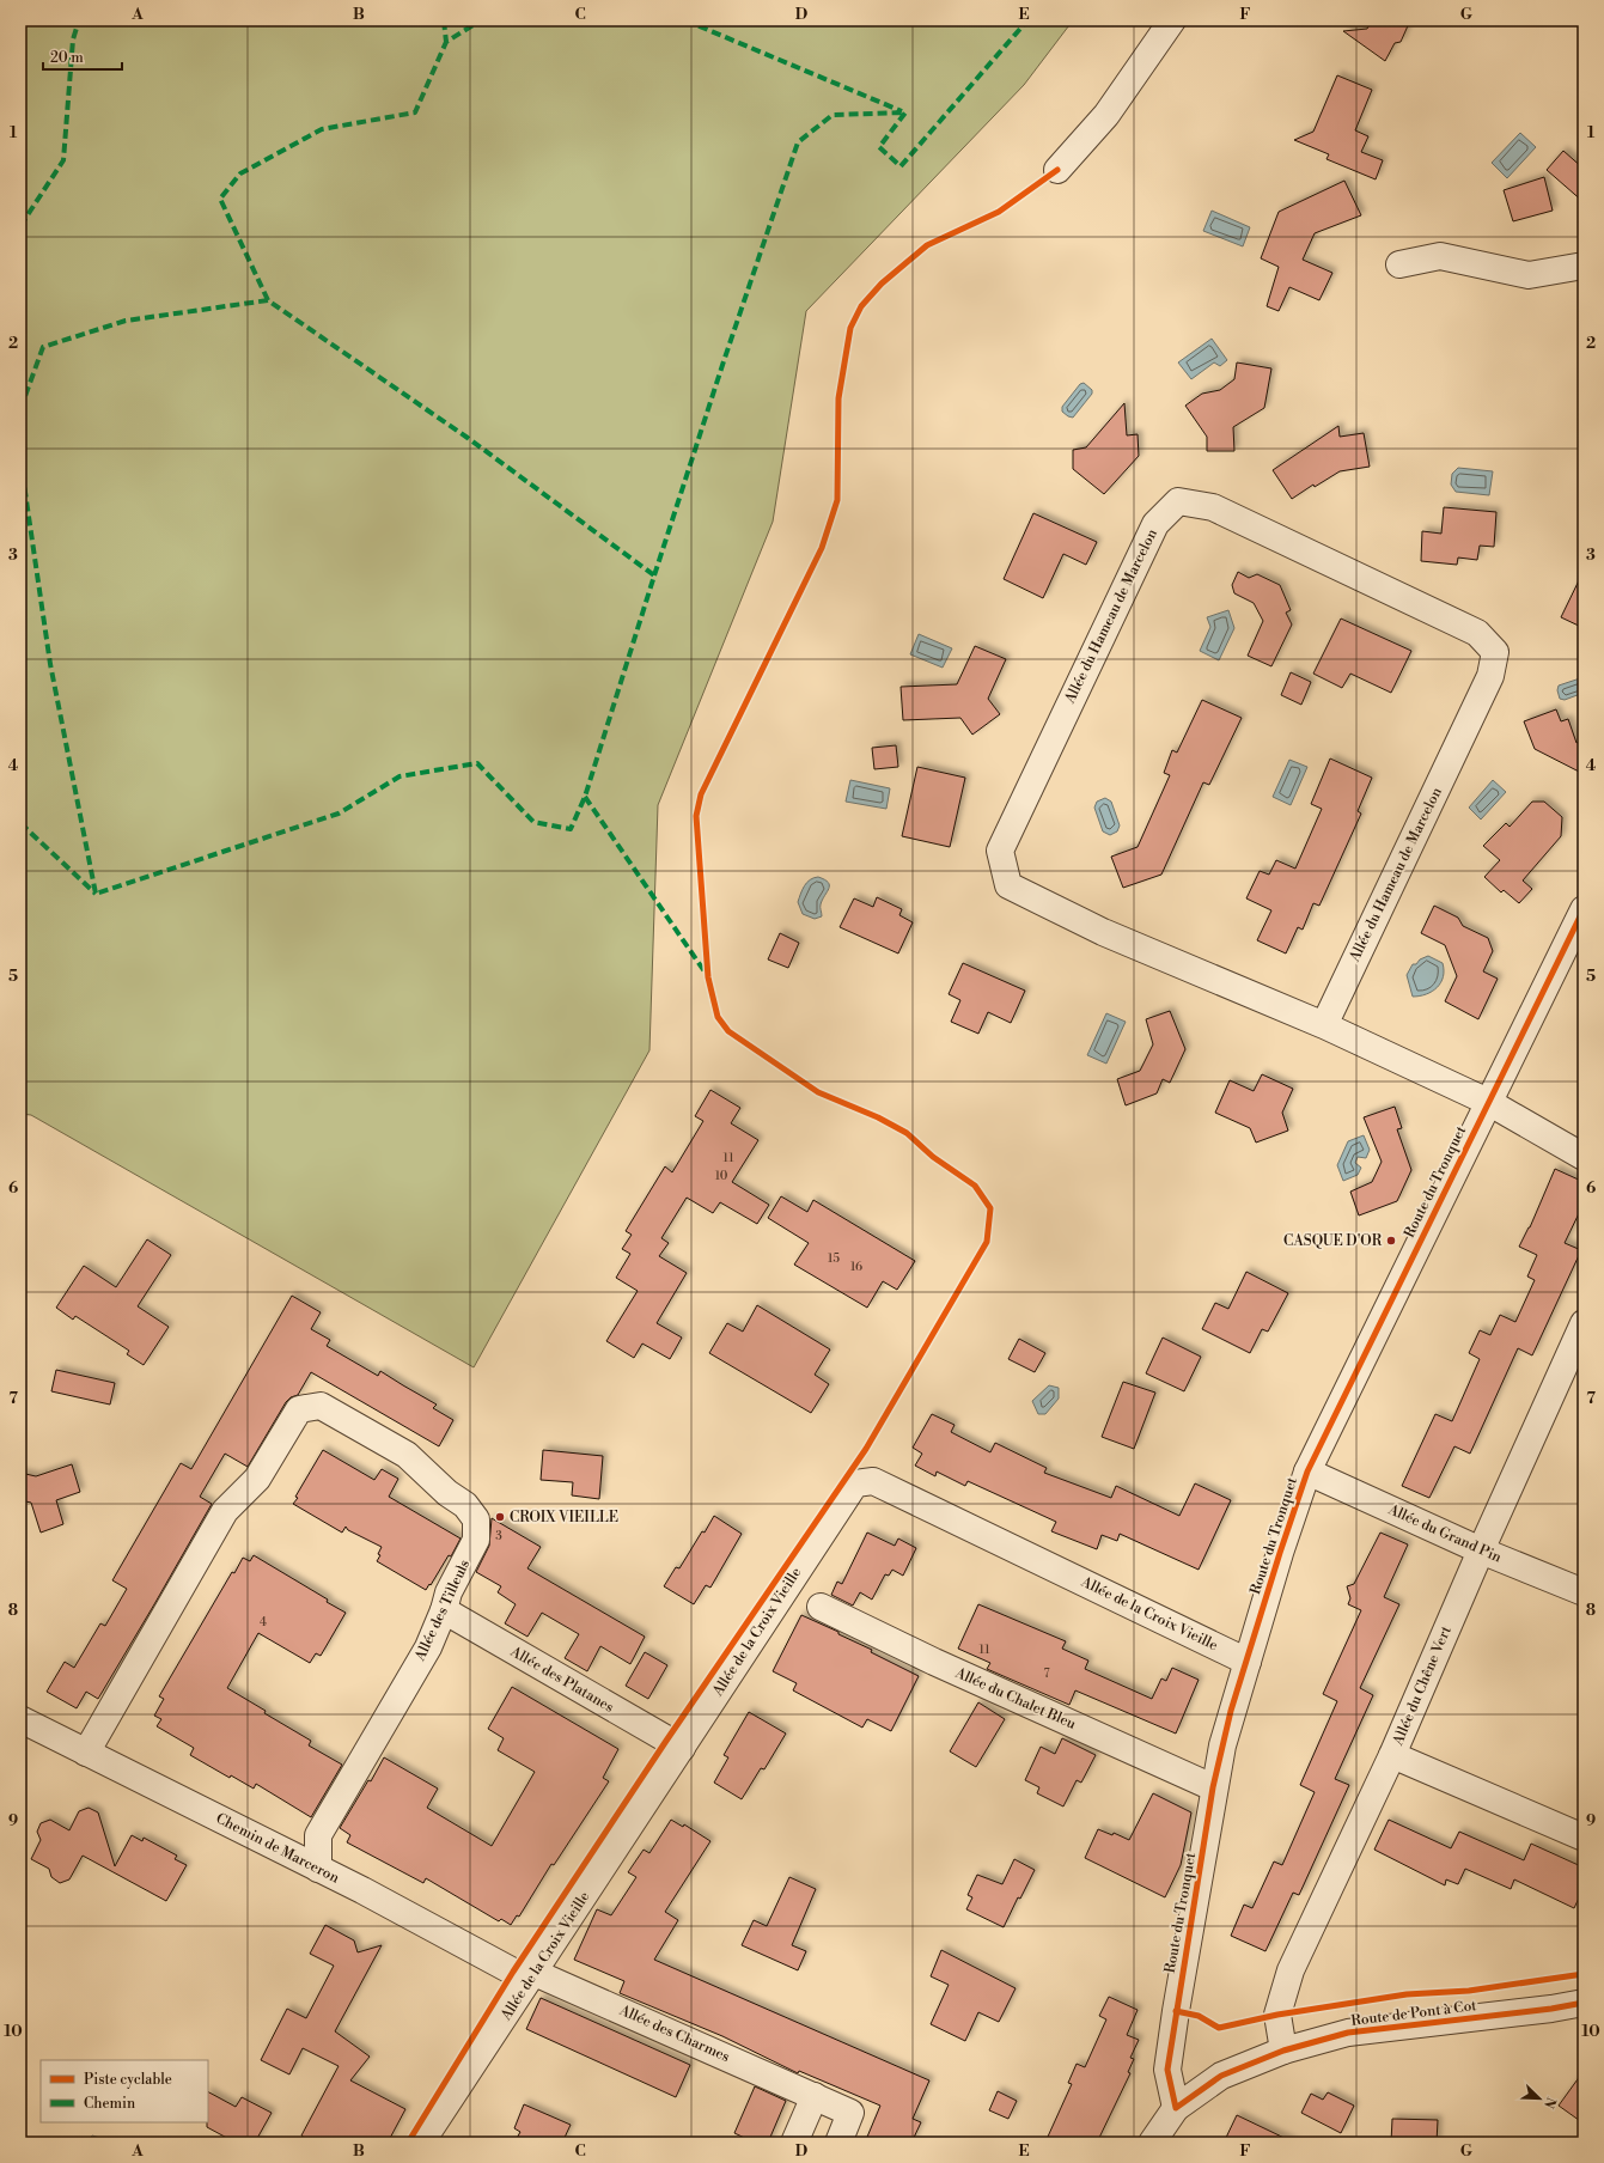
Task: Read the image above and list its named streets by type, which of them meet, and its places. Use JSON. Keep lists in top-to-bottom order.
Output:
{
  "streets": {
    "street": [
      "Allée du Hameau de Marcelon",
      "Route du Tronquet",
      "Allée du Grand Pin",
      "Allée des Tilleuls",
      "Allée de la Croix Vieille",
      "Allée des Platanes",
      "Allée du Chêne Vert",
      "Allée du Chalet Bleu",
      "Chemin de Marceron",
      "Route de Pont à Cot",
      "Allée des Charmes"
    ]
  },
  "crossings": [
    ["Allée du Hameau de Marcelon", "Route du Tronquet"],
    ["Route du Tronquet", "Allée du Grand Pin"],
    ["Route du Tronquet", "Allée de la Croix Vieille"],
    ["Route du Tronquet", "Allée du Chalet Bleu"],
    ["Route du Tronquet", "Route de Pont à Cot"],
    ["Allée du Grand Pin", "Allée du Chêne Vert"],
    ["Allée des Tilleuls", "Allée des Platanes"],
    ["Allée des Tilleuls", "Chemin de Marceron"],
    ["Allée de la Croix Vieille", "Allée des Platanes"],
    ["Allée de la Croix Vieille", "Chemin de Marceron"],
    ["Allée de la Croix Vieille", "Allée des Charmes"],
    ["Allée du Chêne Vert", "Route de Pont à Cot"],
    ["Chemin de Marceron", "Allée des Charmes"]
  ],
  "places": ["CASQUE D'OR", "CROIX VIEILLE"],
  "house_numbers": [
    "11",
    "10",
    "15",
    "16",
    "3",
    "4",
    "11",
    "7"
  ],
  "legend": ["Piste cyclable", "Chemin"],
  "scale_bar": "20 m",
  "north": "bottom right",
  "grid": {
    "columns": [
      "A",
      "B",
      "C",
      "D",
      "E",
      "F",
      "G"
    ],
    "rows": [
      "1",
      "2",
      "3",
      "4",
      "5",
      "6",
      "7",
      "8",
      "9",
      "10"
    ]
  }
}
